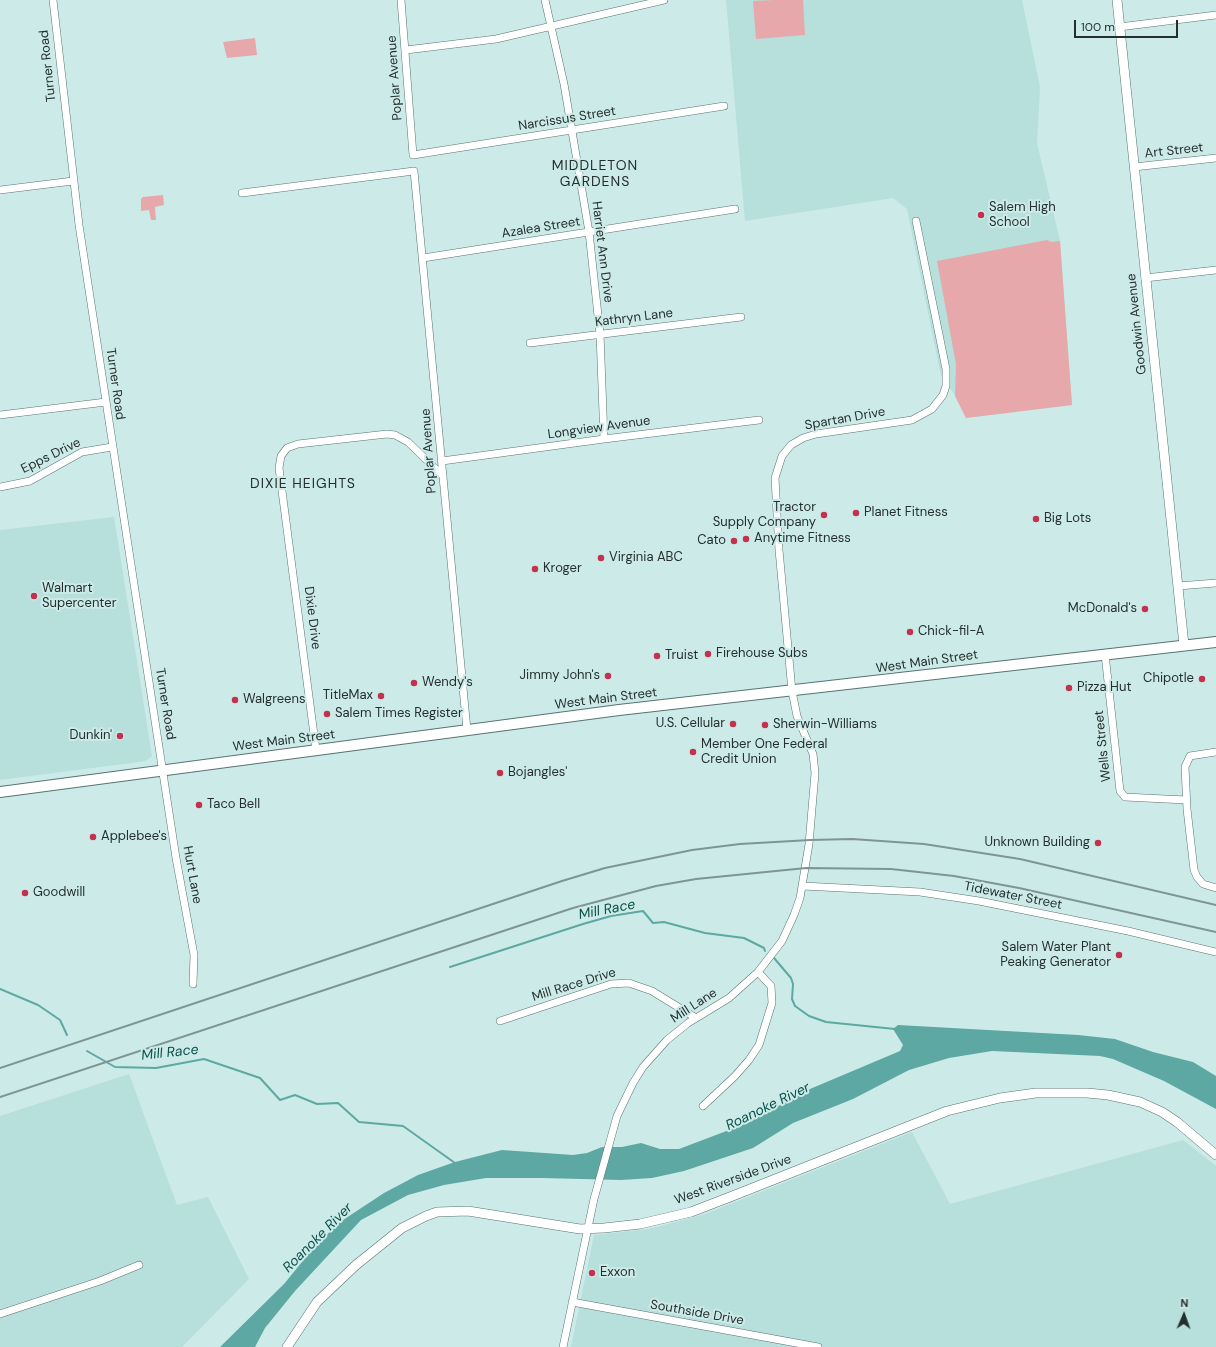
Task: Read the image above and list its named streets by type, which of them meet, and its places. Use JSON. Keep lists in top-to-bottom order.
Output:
{
  "streets": {
    "main road": ["West Main Street"],
    "street": [
      "Turner Road",
      "Poplar Avenue",
      "Narcissus Street",
      "Art Street",
      "Azalea Street",
      "Harriet Ann Drive",
      "Kathryn Lane",
      "Goodwin Avenue",
      "Spartan Drive",
      "Longview Avenue",
      "Epps Drive",
      "Dixie Drive",
      "Wells Street",
      "Hurt Lane",
      "Tidewater Street",
      "Mill Race Drive",
      "Mill Lane",
      "West Riverside Drive",
      "Southside Drive"
    ]
  },
  "crossings": [
    ["Turner Road", "Epps Drive"],
    ["Turner Road", "West Main Street"],
    ["Turner Road", "Hurt Lane"],
    ["Poplar Avenue", "Narcissus Street"],
    ["Poplar Avenue", "Azalea Street"],
    ["Poplar Avenue", "Longview Avenue"],
    ["Poplar Avenue", "Dixie Drive"],
    ["Poplar Avenue", "West Main Street"],
    ["Narcissus Street", "Harriet Ann Drive"],
    ["Art Street", "Goodwin Avenue"],
    ["Azalea Street", "Harriet Ann Drive"],
    ["Harriet Ann Drive", "Kathryn Lane"],
    ["Harriet Ann Drive", "Longview Avenue"],
    ["Goodwin Avenue", "West Main Street"],
    ["Spartan Drive", "West Main Street"],
    ["Spartan Drive", "Mill Lane"],
    ["Dixie Drive", "West Main Street"],
    ["West Main Street", "Wells Street"],
    ["West Main Street", "Hurt Lane"],
    ["West Main Street", "Mill Lane"],
    ["Tidewater Street", "Mill Lane"],
    ["Mill Race Drive", "Mill Lane"],
    ["Mill Lane", "West Riverside Drive"],
    ["Mill Lane", "Southside Drive"]
  ],
  "districts": ["MIDDLETON GARDENS", "DIXIE HEIGHTS"],
  "water": ["Mill Race", "Roanoke River"],
  "places": [
    "Salem High School",
    "Planet Fitness",
    "Tractor Supply Company",
    "Big Lots",
    "Anytime Fitness",
    "Cato",
    "Virginia ABC",
    "Kroger",
    "Walmart Supercenter",
    "McDonald's",
    "Chick-fil-A",
    "Firehouse Subs",
    "Truist",
    "Jimmy John's",
    "Chipotle",
    "Wendy's",
    "Pizza Hut",
    "TitleMax",
    "Walgreens",
    "Salem Times Register",
    "U.S. Cellular",
    "Sherwin-Williams",
    "Dunkin'",
    "Member One Federal Credit Union",
    "Bojangles'",
    "Taco Bell",
    "Applebee's",
    "Unknown Building",
    "Goodwill",
    "Salem Water Plant Peaking Generator",
    "Exxon"
  ],
  "scale_bar": "100 m",
  "north": "top"
}
